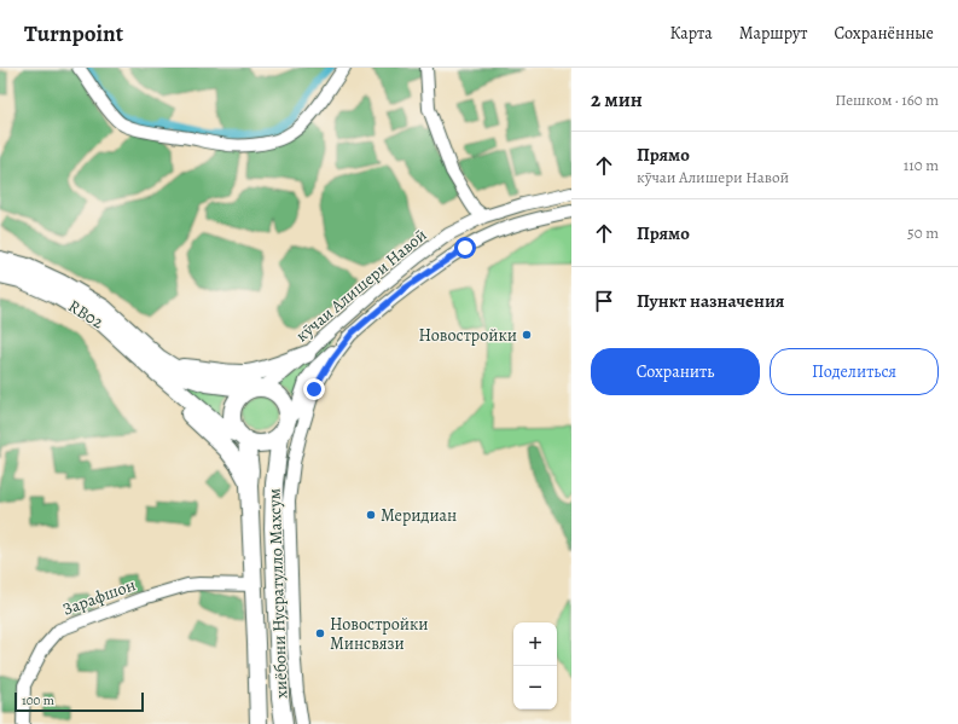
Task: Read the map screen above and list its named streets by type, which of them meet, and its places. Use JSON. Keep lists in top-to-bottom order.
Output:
{
  "streets": {
    "highway": ["RB02", "хиёбони Нусратулло Махсум"],
    "street": ["кӯчаи Алишери Навоӣ", "Зарафшон"]
  },
  "crossings": [
    ["кӯчаи Алишери Навоӣ", "хиёбони Нусратулло Махсум"],
    ["хиёбони Нусратулло Махсум", "Зарафшон"]
  ],
  "places": ["Новостройки", "Меридиан", "Новостройки Минсвязи"],
  "scale_bar": "100 m",
  "page": {
    "header": "Turnpoint",
    "nav": ["Карта", "Маршрут", "Сохранённые"],
    "heading": ["2 мин", "Пешком · 160 m"],
    "list": [
      ["Прямо", "кӯчаи Алишери Навоӣ", "110 m"],
      ["Прямо", "50 m"],
      "Пункт назначения"
    ],
    "buttons": ["Сохранить", "Поделиться"],
    "map_buttons": ["+", "−"],
    "scale": "100 m"
  }
}
